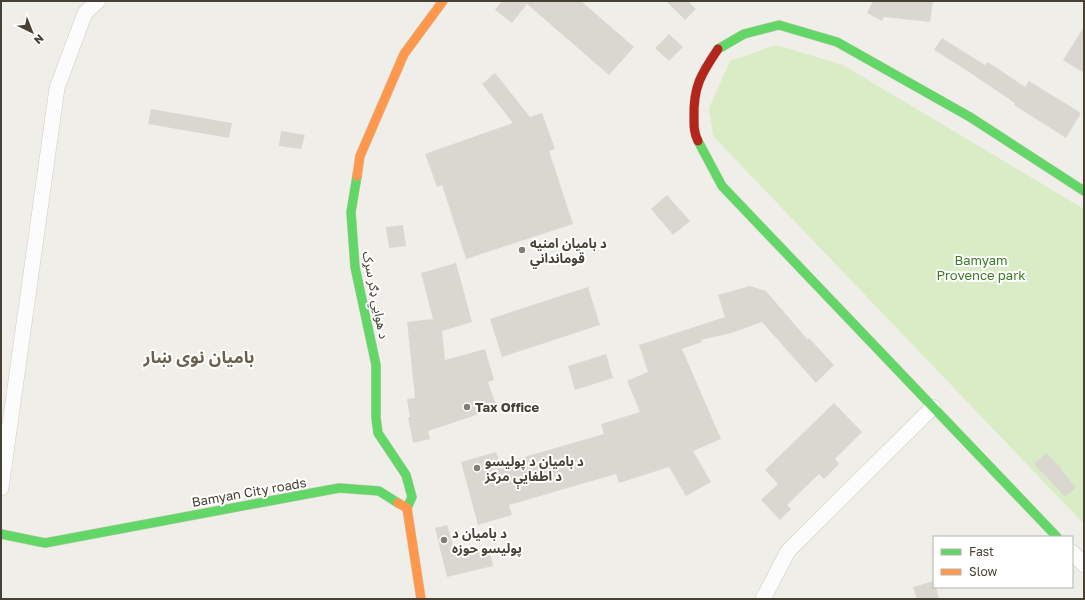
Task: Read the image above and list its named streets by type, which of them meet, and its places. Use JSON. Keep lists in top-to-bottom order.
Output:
{
  "streets": {
    "street": ["د هوايي ډګر سړک", "Bamyan City roads"]
  },
  "crossings": [
    ["د هوايي ډګر سړک", "Bamyan City roads"]
  ],
  "districts": ["باميان نوی ښار"],
  "parks": ["Bamyam Provence park"],
  "places": [
    "د بامیان امنیه قومانداني",
    "Tax Office",
    "د بامیان د پولیسو د اطفايې مرکز",
    "د بامیان د پولیسو حوزه"
  ],
  "legend": ["Fast", "Slow"],
  "north": "bottom right"
}
